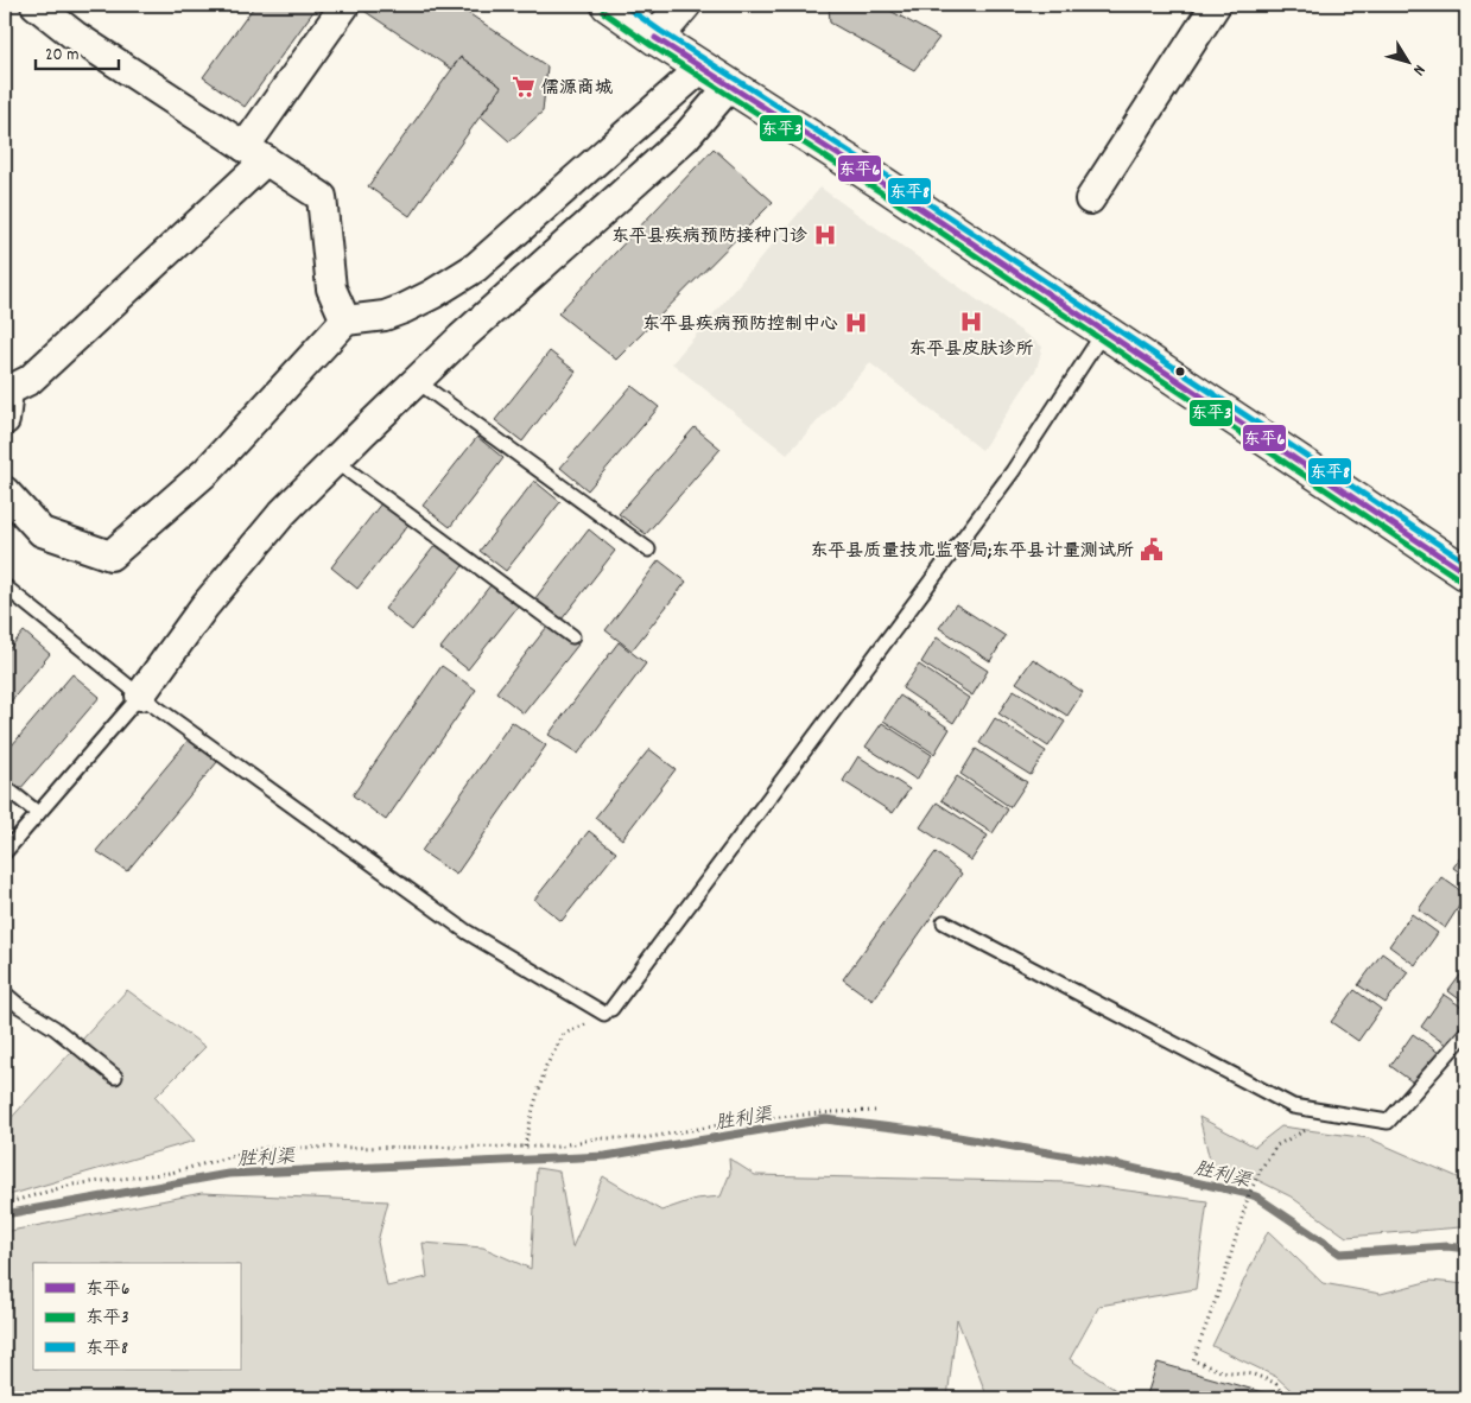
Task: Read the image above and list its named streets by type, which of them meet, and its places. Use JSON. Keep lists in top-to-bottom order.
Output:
{
  "water": ["胜利渠"],
  "places": {
    "supermarket": ["儒源商城"],
    "hospital": ["东平县疾病预防接种门诊", "东平县皮肤诊所", "东平县疾病预防控制中心"],
    "public building": ["东平县质量技术监督局;东平县计量测试所"]
  },
  "lines": ["transit line 东平8", "transit line 东平3", "transit line 东平6"],
  "legend": ["东平6", "东平3", "东平8"],
  "scale_bar": "20 m",
  "north": "bottom right"
}
